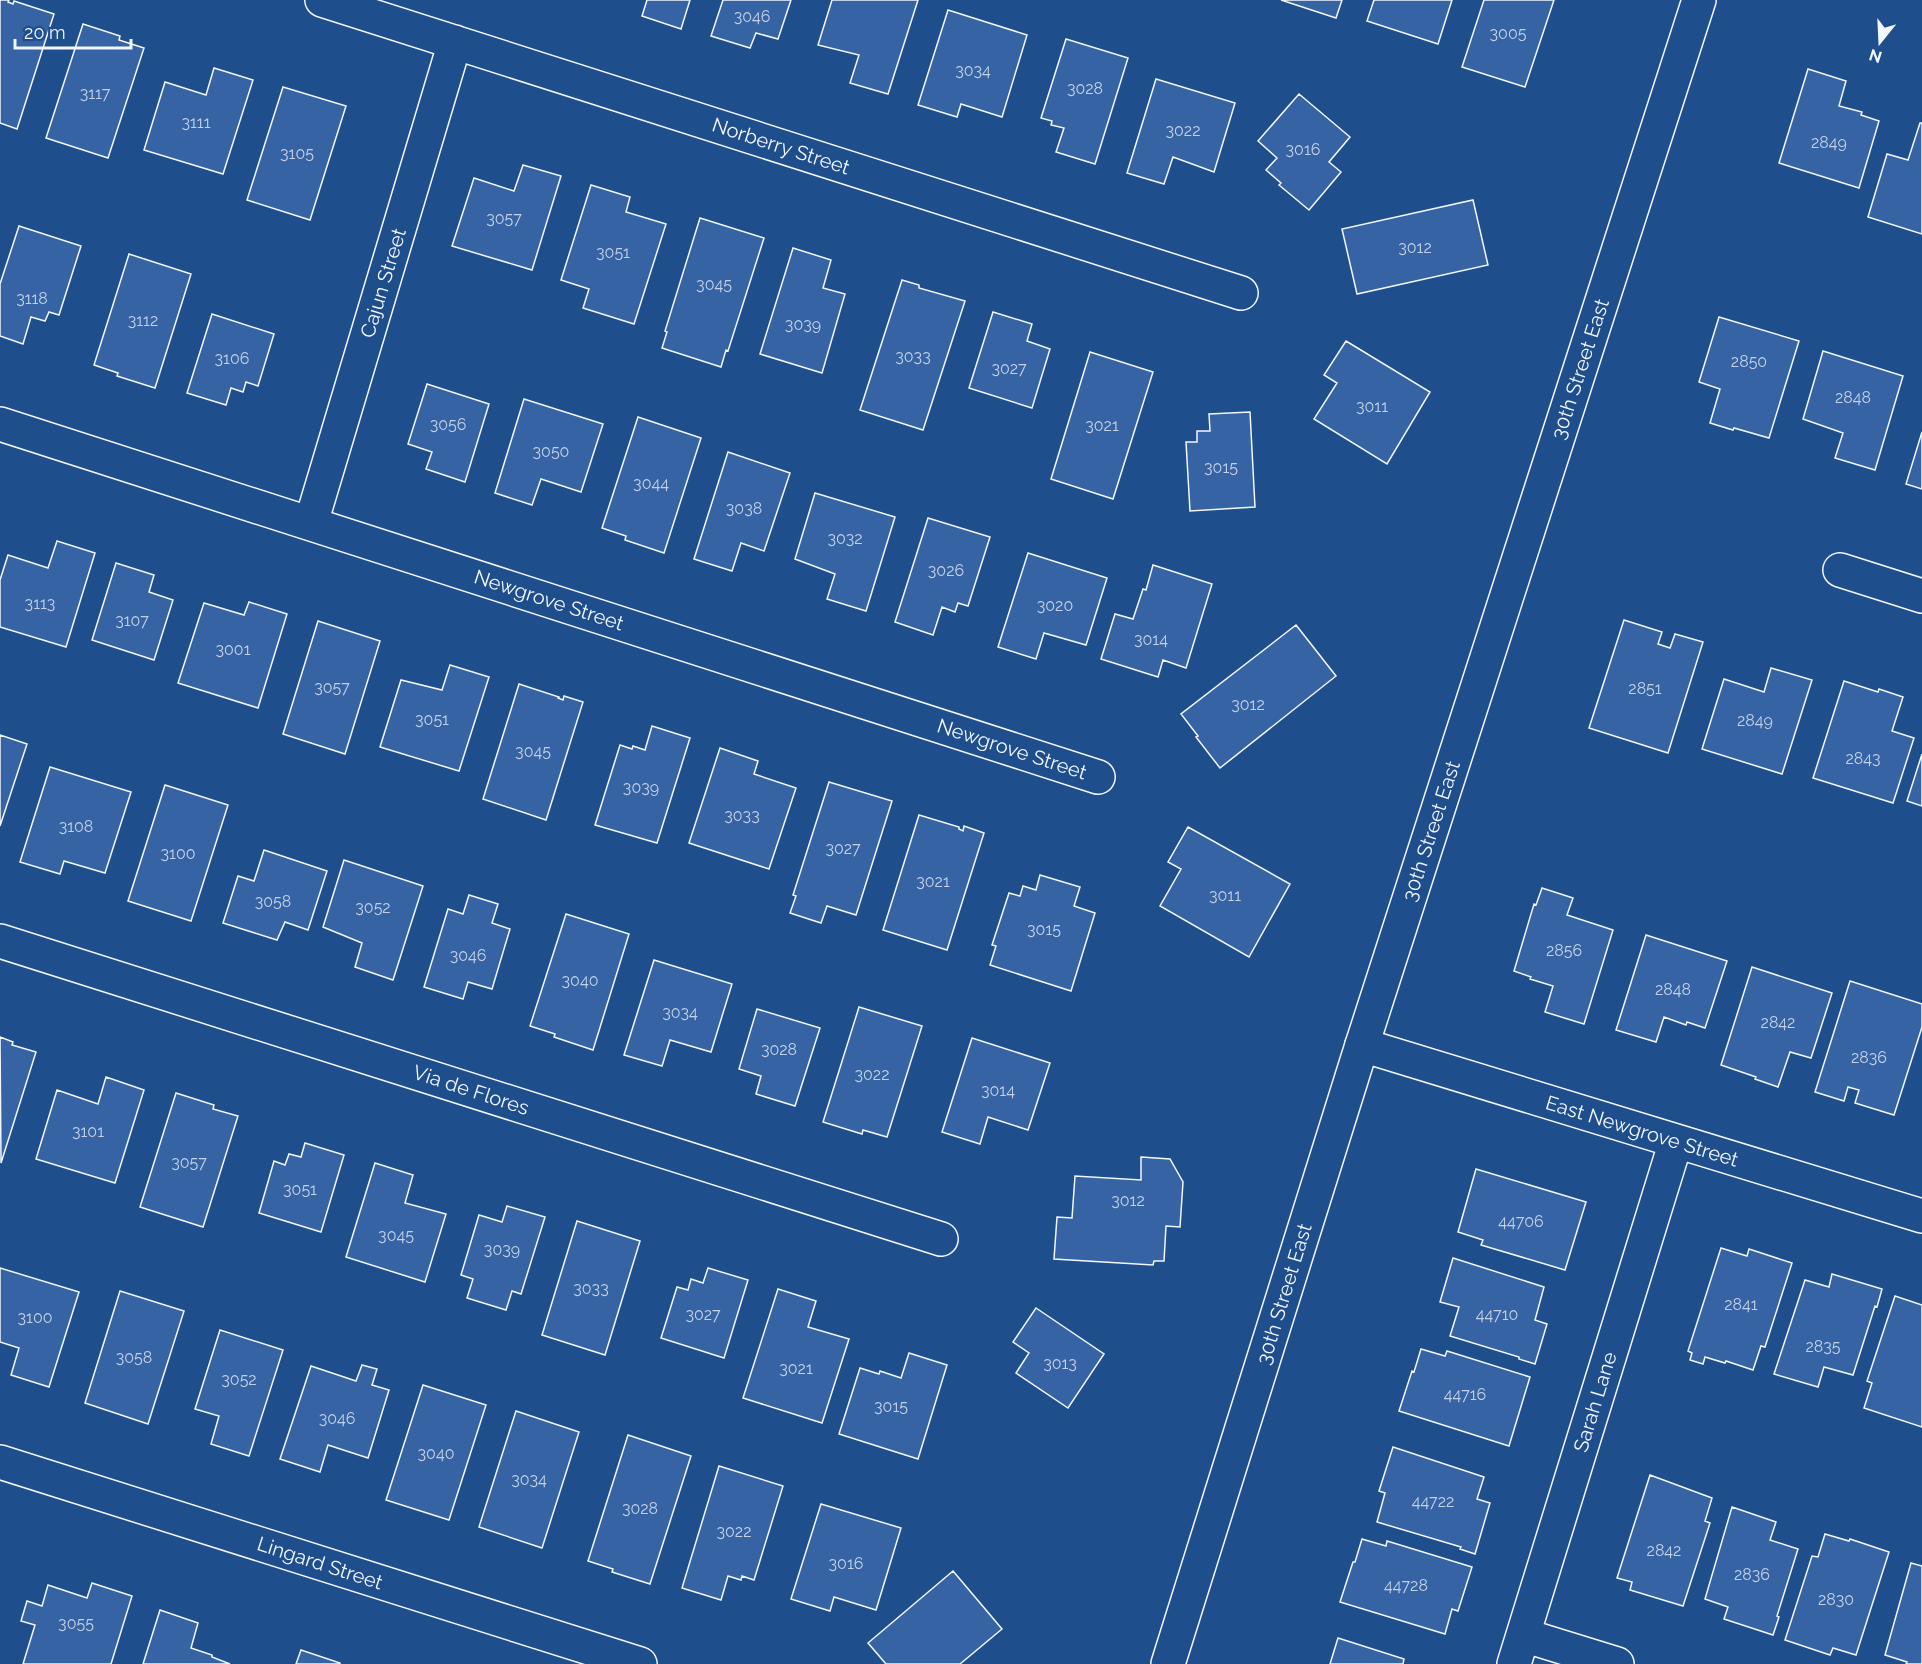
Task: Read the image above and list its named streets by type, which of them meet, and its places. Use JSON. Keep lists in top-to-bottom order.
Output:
{
  "streets": {
    "street": [
      "Norberry Street",
      "Cajun Street",
      "30th Street East",
      "Newgrove Street",
      "Via de Flores",
      "East Newgrove Street",
      "Sarah Lane",
      "Lingard Street"
    ]
  },
  "crossings": [
    ["Norberry Street", "Cajun Street"],
    ["Cajun Street", "Newgrove Street"],
    ["30th Street East", "East Newgrove Street"],
    ["East Newgrove Street", "Sarah Lane"]
  ],
  "house_numbers": [
    "3046",
    "3005",
    "3034",
    "3028",
    "3117",
    "3111",
    "3022",
    "2849",
    "3016",
    "3105",
    "3057",
    "3012",
    "3051",
    "3045",
    "3118",
    "3112",
    "3039",
    "3033",
    "3106",
    "2850",
    "3027",
    "2848",
    "3011",
    "3056",
    "3021",
    "3050",
    "3015",
    "3044",
    "3038",
    "3032",
    "3026",
    "3113",
    "3020",
    "3107",
    "3014",
    "3001",
    "3057",
    "2851",
    "3012",
    "3051",
    "2849",
    "3045",
    "2843",
    "3039",
    "3033",
    "3108",
    "3027",
    "3100",
    "3021",
    "3011",
    "3058",
    "3052",
    "3015",
    "2856",
    "3046",
    "3040",
    "2848",
    "3034",
    "2842",
    "3028",
    "2836",
    "3022",
    "3014",
    "3101",
    "3057",
    "3051",
    "3012",
    "44706",
    "3045",
    "3039",
    "3033",
    "2841",
    "3027",
    "44710",
    "3100",
    "2835",
    "3058",
    "3013",
    "3021",
    "3052",
    "44716",
    "3015",
    "3046",
    "3040",
    "3034",
    "44722",
    "3028",
    "3022",
    "2842",
    "3016",
    "2836",
    "44728",
    "2830",
    "3055"
  ],
  "scale_bar": "20 m",
  "north": "bottom"
}
